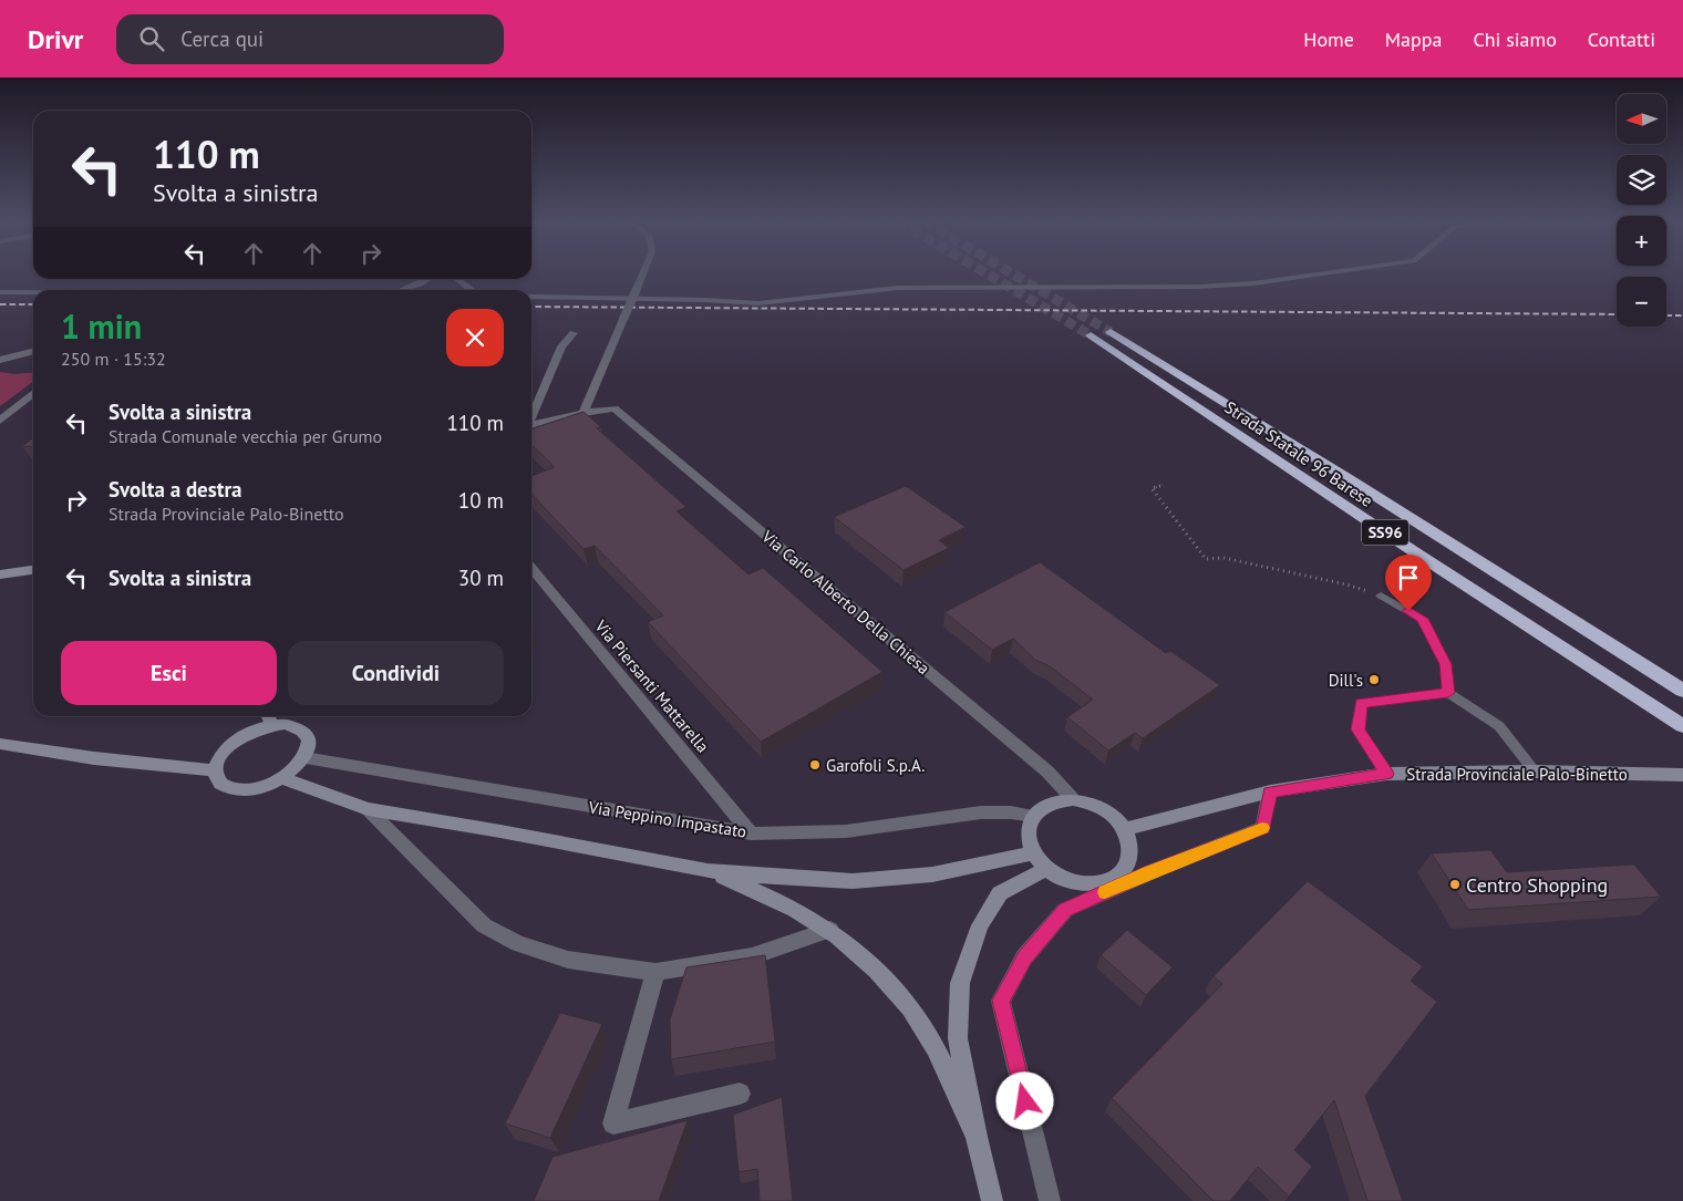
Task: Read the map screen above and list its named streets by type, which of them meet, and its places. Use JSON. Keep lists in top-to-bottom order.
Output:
{
  "streets": {
    "highway": ["Strada Statale 96 Barese", "SS96"],
    "street": [
      "Via Carlo Alberto Della Chiesa",
      "Via Piersanti Mattarella",
      "Strada Provinciale Palo-Binetto",
      "Via Peppino Impastato"
    ]
  },
  "crossings": [
    ["Via Carlo Alberto Della Chiesa", "Strada Provinciale Palo-Binetto"],
    ["Via Carlo Alberto Della Chiesa", "Via Peppino Impastato"],
    ["Via Piersanti Mattarella", "Via Peppino Impastato"],
    ["Strada Provinciale Palo-Binetto", "Via Peppino Impastato"]
  ],
  "places": ["Dill's", "Garofoli S.p.A.", "Centro Shopping"],
  "north": "left",
  "page": {
    "header": "Drivr",
    "search": "Cerca qui",
    "nav": [
      "Home",
      "Mappa",
      "Chi siamo",
      "Contatti"
    ],
    "map_buttons": ["+", "−"],
    "turn": ["110 m", "Svolta a sinistra"],
    "heading": ["1 min", "250 m · 15:32"],
    "list": [
      {
        "name": "Svolta a sinistra",
        "note": "Strada Comunale vecchia per Grumo",
        "value": "110 m"
      },
      {
        "name": "Svolta a destra",
        "note": "Strada Provinciale Palo-Binetto",
        "value": "10 m"
      },
      {
        "name": "Svolta a sinistra",
        "value": "30 m"
      }
    ],
    "buttons": ["Esci", "Condividi"]
  }
}
